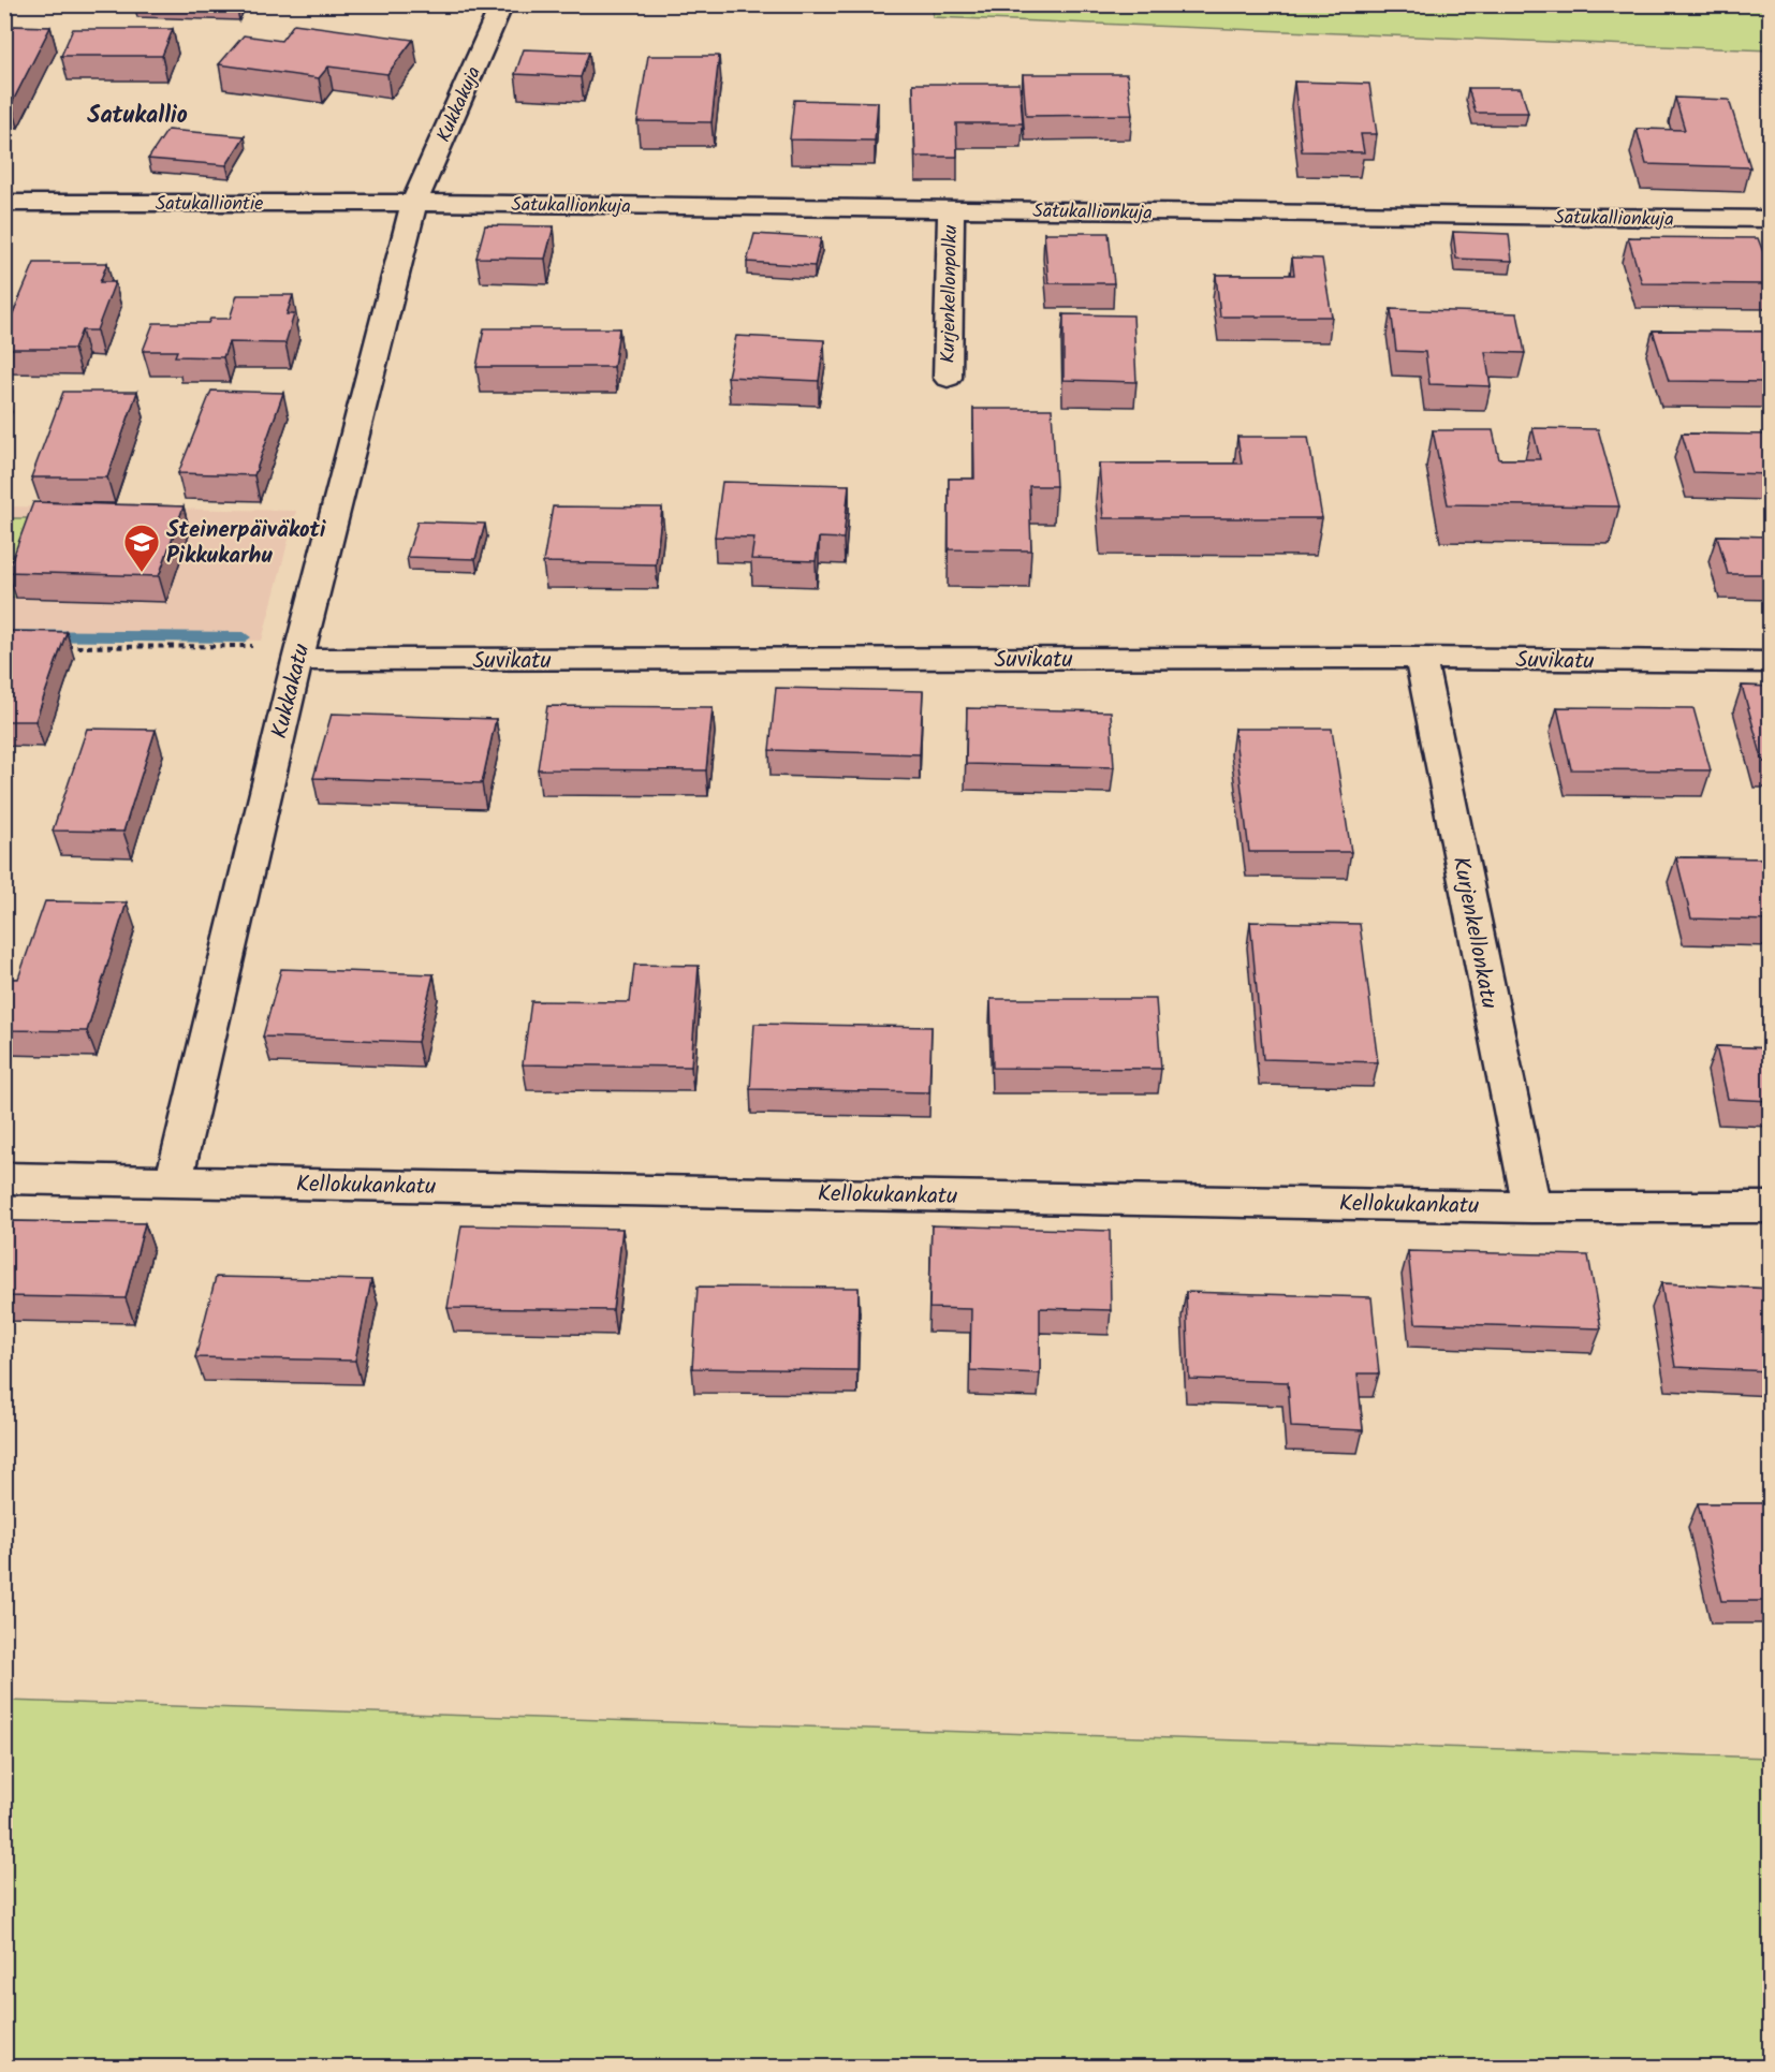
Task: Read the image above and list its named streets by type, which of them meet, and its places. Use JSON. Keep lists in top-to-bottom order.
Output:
{
  "streets": {
    "street": [
      "Kukkakuja",
      "Satukalliontie",
      "Satukallionkuja",
      "Kurjenkellonpolku",
      "Suvikatu",
      "Kukkakatu",
      "Kurjenkellonkatu",
      "Kellokukankatu"
    ]
  },
  "crossings": [
    ["Kukkakuja", "Satukalliontie"],
    ["Kukkakuja", "Satukallionkuja"],
    ["Kukkakuja", "Kukkakatu"],
    ["Satukalliontie", "Satukallionkuja"],
    ["Satukalliontie", "Kukkakatu"],
    ["Satukallionkuja", "Kurjenkellonpolku"],
    ["Satukallionkuja", "Kukkakatu"],
    ["Suvikatu", "Kukkakatu"],
    ["Suvikatu", "Kurjenkellonkatu"],
    ["Kukkakatu", "Kellokukankatu"],
    ["Kurjenkellonkatu", "Kellokukankatu"]
  ],
  "districts": ["Satukallio"],
  "places": {
    "school or university": ["Steinerpäiväkoti Pikkukarhu"]
  }
}
